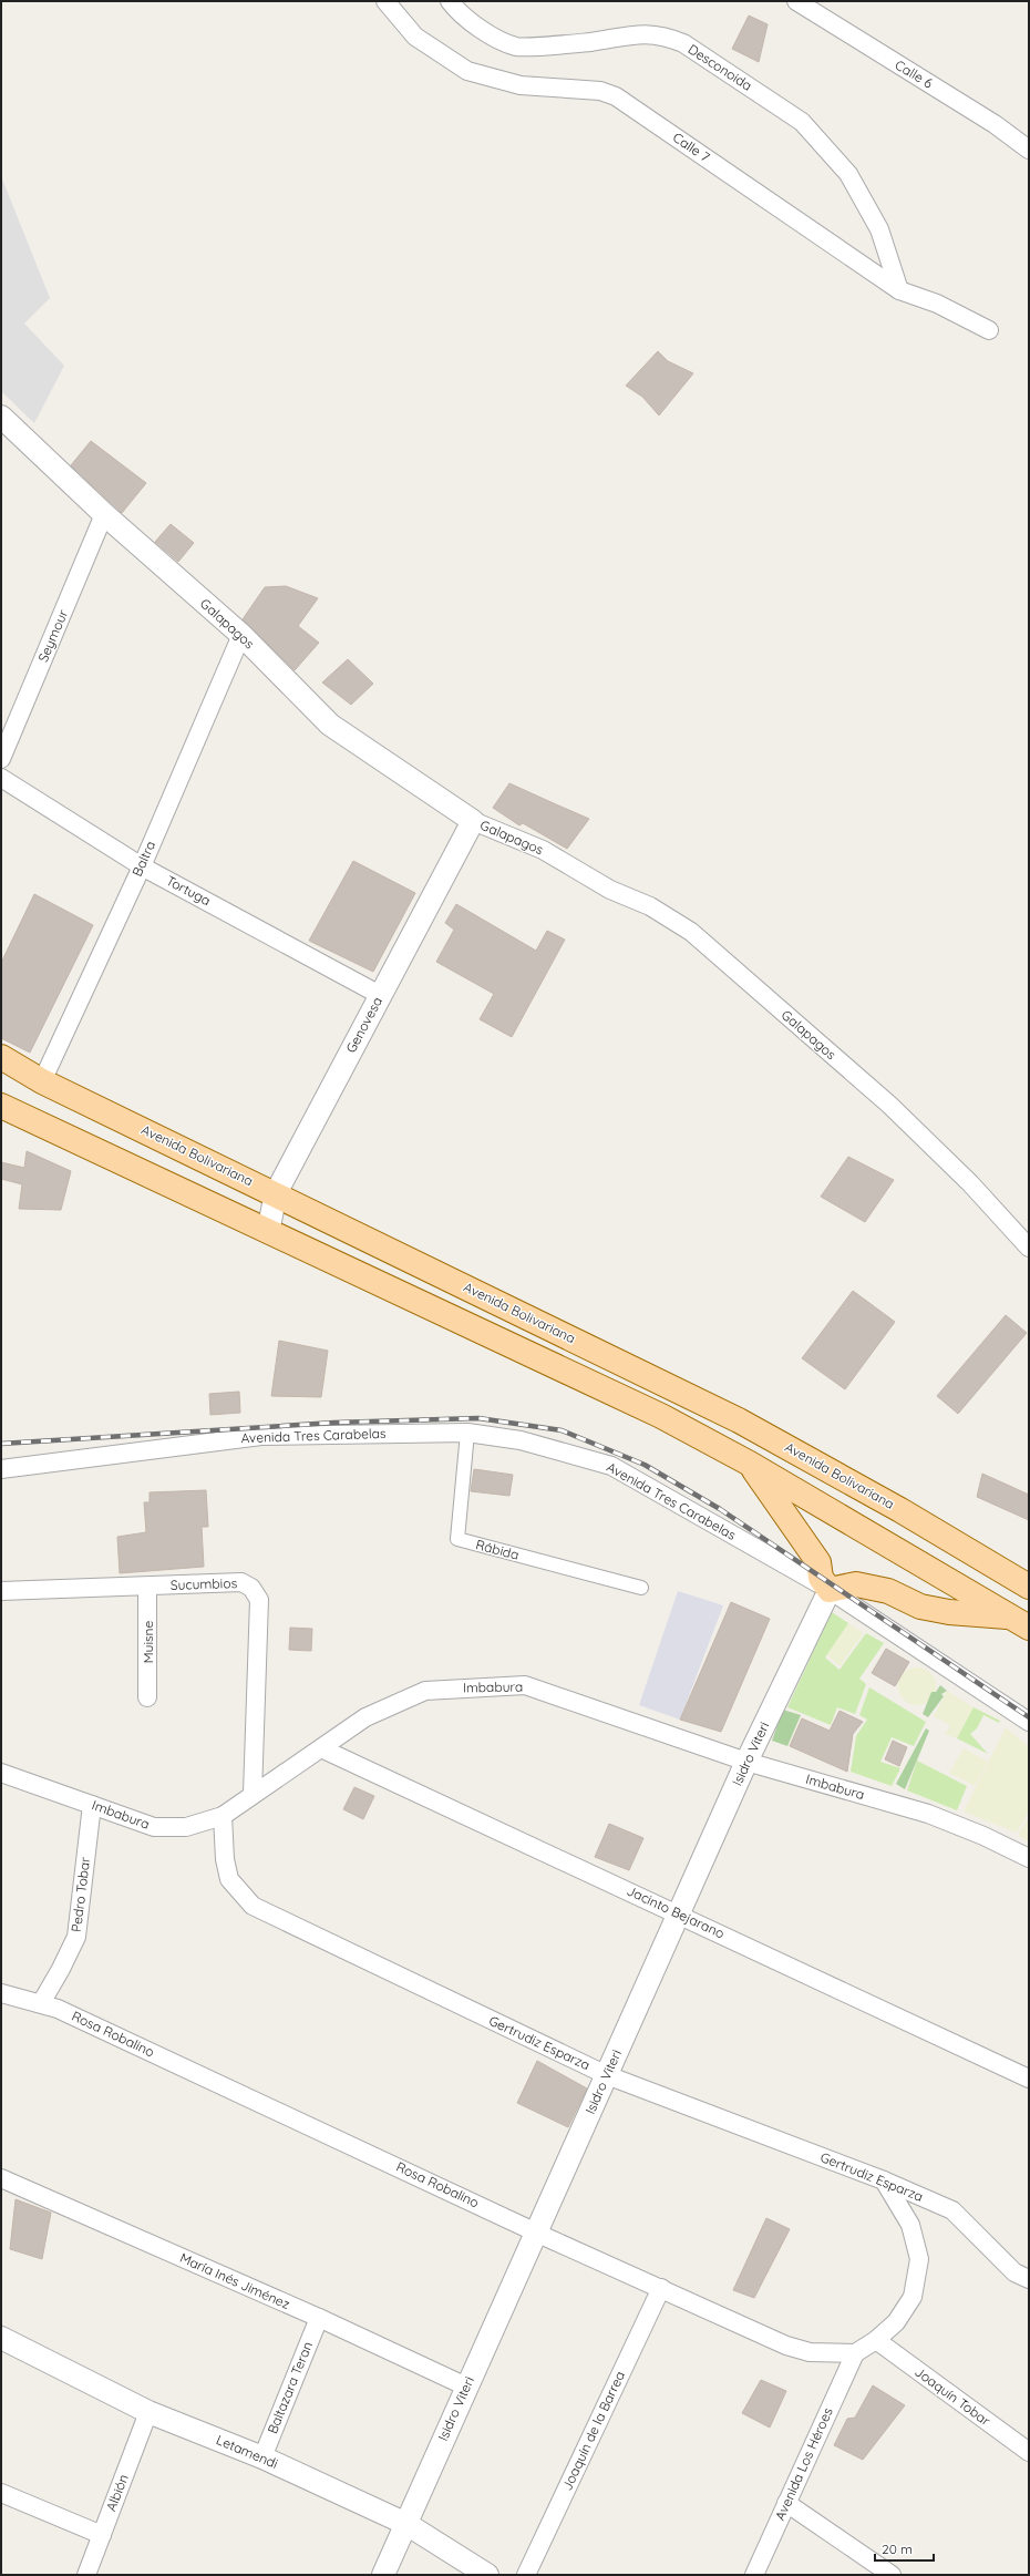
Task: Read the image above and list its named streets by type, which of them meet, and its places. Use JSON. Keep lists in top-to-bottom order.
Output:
{
  "streets": {
    "main road": ["Avenida Bolivariana"],
    "street": [
      "Desconoida",
      "Calle 6",
      "Calle 7",
      "Galapagos",
      "Seymour",
      "Baltra",
      "Tortuga",
      "Genovesa",
      "Avenida Tres Carabelas",
      "Rábida",
      "Sucumbios",
      "Muisne",
      "Imbabura",
      "Isidro Viteri",
      "Pedro Tobar",
      "Jacinto Bejarano",
      "Rosa Robalino",
      "Gertrudiz Esparza",
      "María Inés Jiménez",
      "Baltazara Teran",
      "Joaquín Tobar",
      "Joaquín de la Barrea",
      "Letamendi",
      "Avenida Los Héroes",
      "Albión"
    ]
  },
  "crossings": [
    ["Desconoida", "Calle 7"],
    ["Galapagos", "Seymour"],
    ["Galapagos", "Baltra"],
    ["Galapagos", "Genovesa"],
    ["Baltra", "Tortuga"],
    ["Baltra", "Avenida Bolivariana"],
    ["Tortuga", "Genovesa"],
    ["Genovesa", "Avenida Bolivariana"],
    ["Avenida Tres Carabelas", "Rábida"],
    ["Avenida Tres Carabelas", "Isidro Viteri"],
    ["Sucumbios", "Muisne"],
    ["Sucumbios", "Imbabura"],
    ["Imbabura", "Isidro Viteri"],
    ["Imbabura", "Pedro Tobar"],
    ["Imbabura", "Jacinto Bejarano"],
    ["Imbabura", "Gertrudiz Esparza"],
    ["Isidro Viteri", "Jacinto Bejarano"],
    ["Isidro Viteri", "Rosa Robalino"],
    ["Isidro Viteri", "Gertrudiz Esparza"],
    ["Isidro Viteri", "María Inés Jiménez"],
    ["Isidro Viteri", "Letamendi"],
    ["Pedro Tobar", "Rosa Robalino"],
    ["Rosa Robalino", "Joaquín de la Barrea"],
    ["Rosa Robalino", "Avenida Los Héroes"],
    ["María Inés Jiménez", "Baltazara Teran"],
    ["Baltazara Teran", "Letamendi"],
    ["Letamendi", "Albión"]
  ],
  "scale_bar": "20 m"
}
